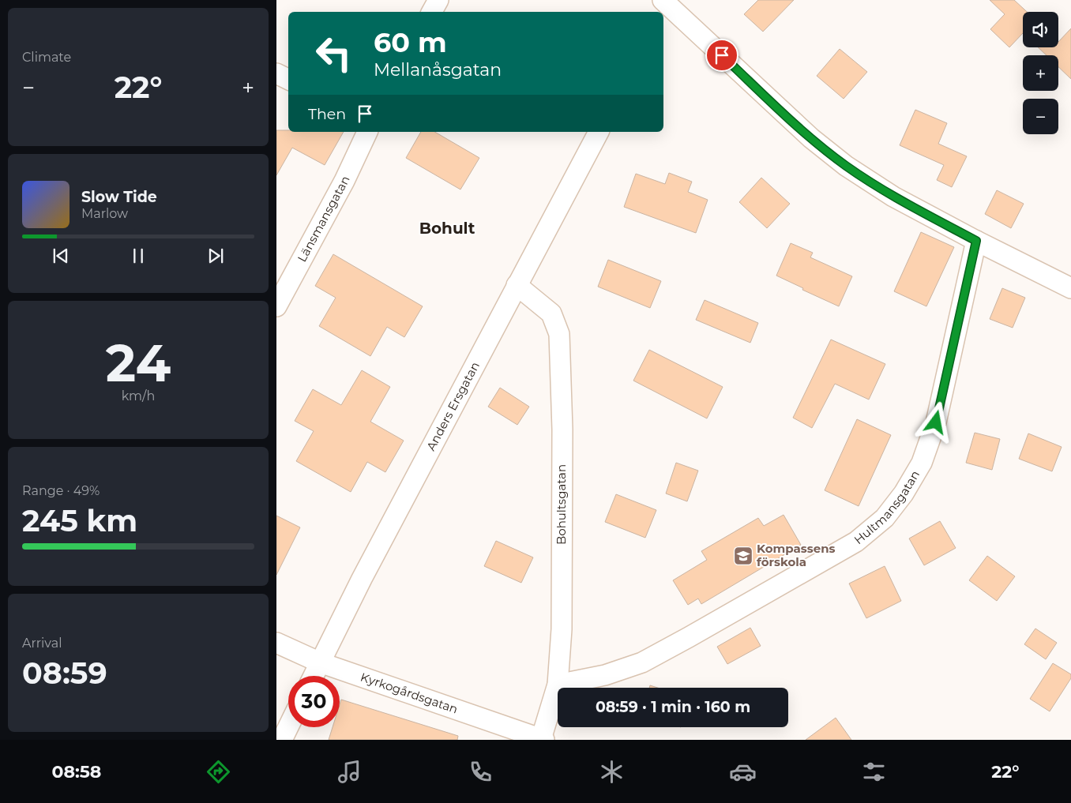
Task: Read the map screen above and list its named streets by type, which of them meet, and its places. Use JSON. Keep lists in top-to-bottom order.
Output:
{
  "streets": {
    "street": [
      "Länsmansgatan",
      "Anders Ersgatan",
      "Bohultsgatan",
      "Hultmansgatan",
      "Kyrkogårdsgatan"
    ]
  },
  "crossings": [
    ["Anders Ersgatan", "Bohultsgatan"],
    ["Anders Ersgatan", "Kyrkogårdsgatan"],
    ["Bohultsgatan", "Hultmansgatan"],
    ["Bohultsgatan", "Kyrkogårdsgatan"]
  ],
  "districts": ["Bohult"],
  "places": {
    "school or university": ["Kompassens förskola"]
  },
  "page": {
    "tile": [
      "Climate",
      ["24", "km/h"],
      ["Range · 49%", "245 km"],
      ["Arrival", "08:59"]
    ],
    "map_buttons": ["+", "−"],
    "turn": ["60 m", "Mellanåsgatan"],
    "heat": ["−", "22°", "+"],
    "then": "Then",
    "song": ["Slow Tide", "Marlow"],
    "limit": "30",
    "trip": "08:59 · 1 min · 160 m",
    "tabs": ["08:58", "22°"]
  }
}
